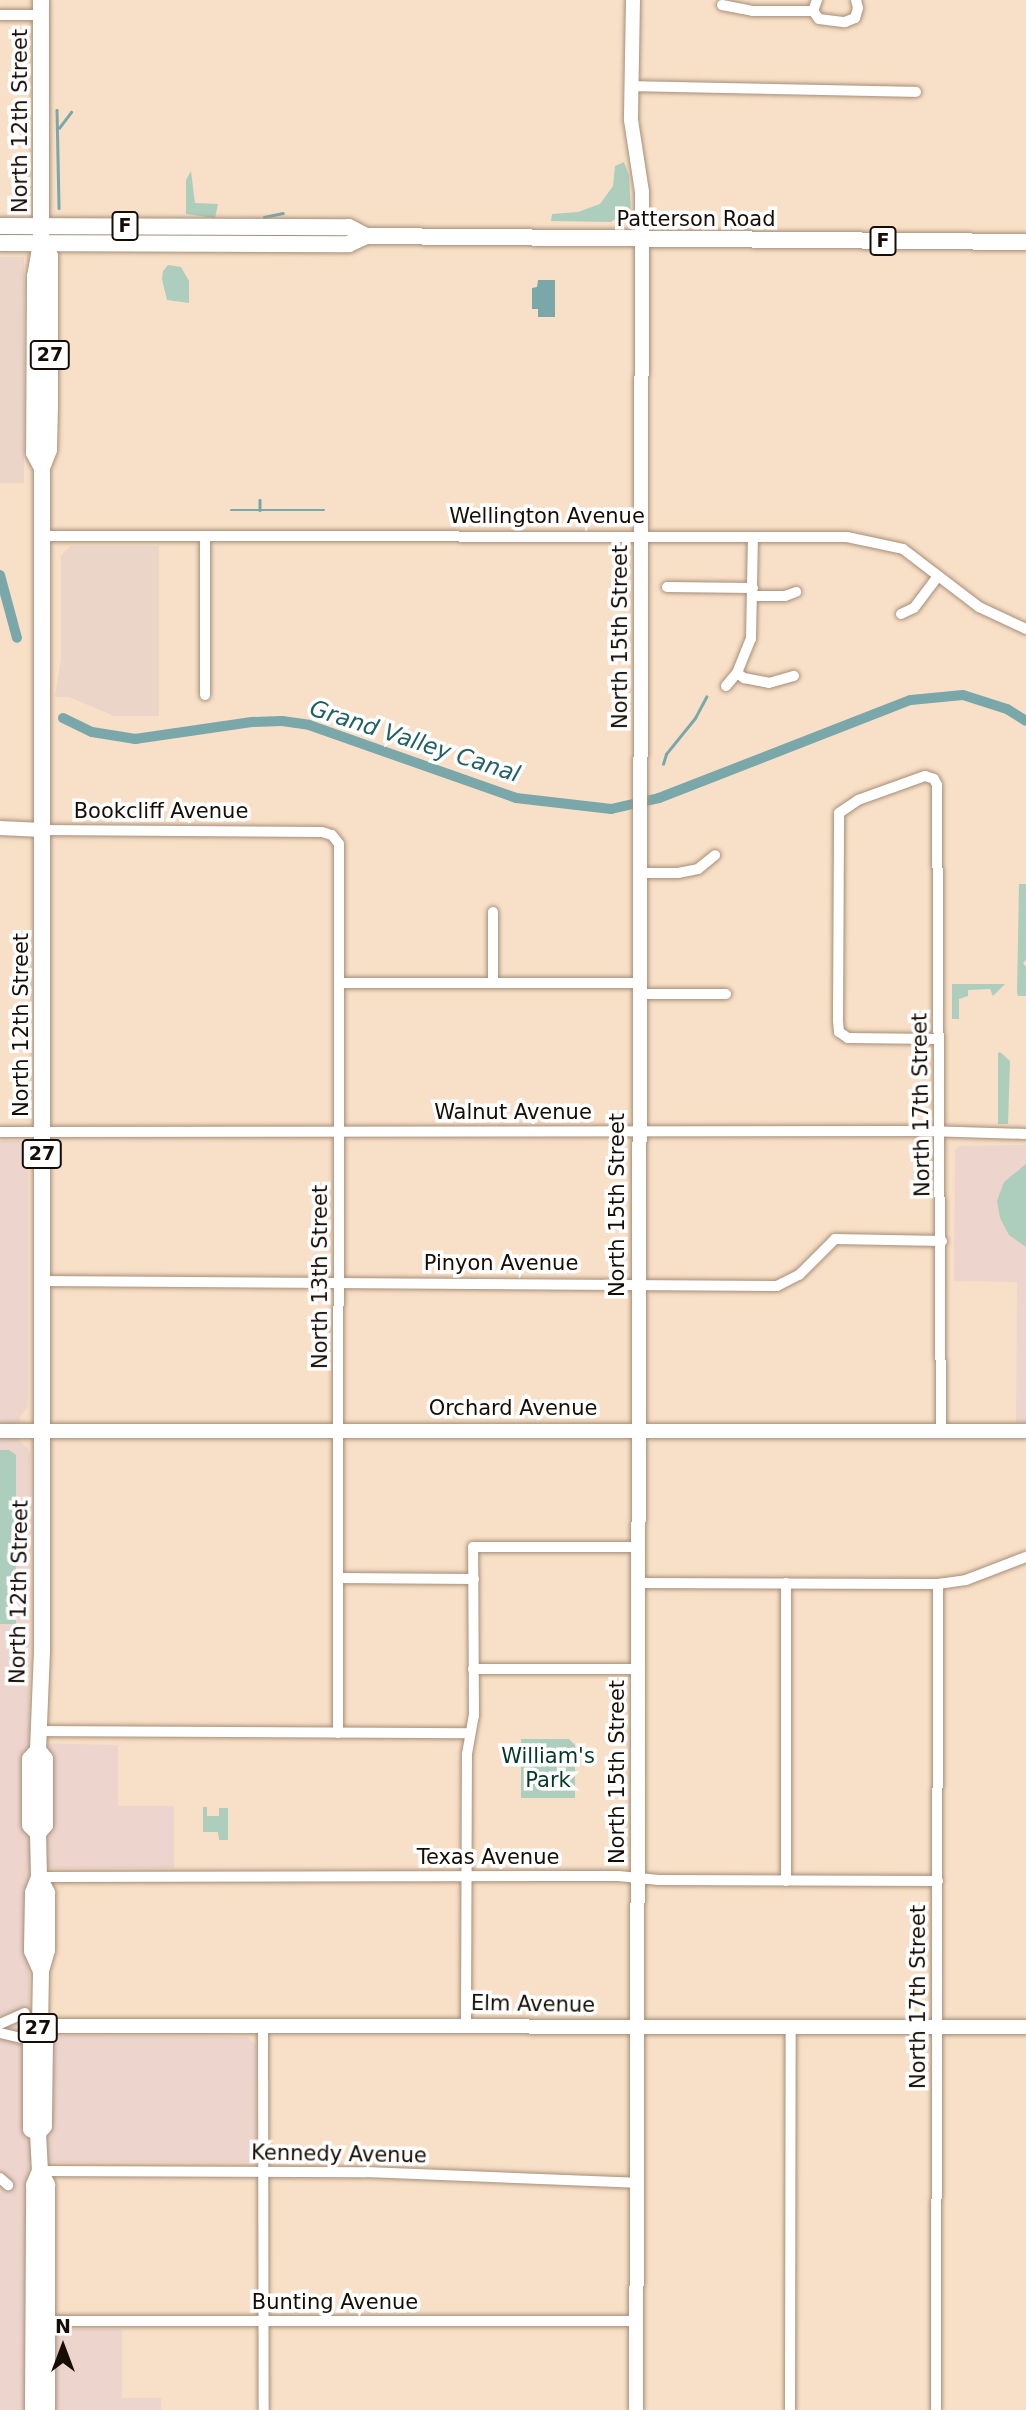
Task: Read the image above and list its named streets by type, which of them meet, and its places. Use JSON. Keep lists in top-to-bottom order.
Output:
{
  "streets": {
    "main road": [
      "North 12th Street",
      "Patterson Road",
      "F",
      "27"
    ],
    "street": [
      "Wellington Avenue",
      "North 15th Street",
      "Bookcliff Avenue",
      "North 17th Street",
      "Walnut Avenue",
      "Pinyon Avenue",
      "North 13th Street",
      "Orchard Avenue",
      "Texas Avenue",
      "Elm Avenue",
      "Kennedy Avenue",
      "Bunting Avenue"
    ]
  },
  "crossings": [
    ["North 12th Street", "Patterson Road"],
    ["North 12th Street", "Wellington Avenue"],
    ["North 12th Street", "Bookcliff Avenue"],
    ["North 12th Street", "Walnut Avenue"],
    ["North 12th Street", "Pinyon Avenue"],
    ["North 12th Street", "Orchard Avenue"],
    ["North 12th Street", "Texas Avenue"],
    ["North 12th Street", "Elm Avenue"],
    ["North 12th Street", "Kennedy Avenue"],
    ["North 12th Street", "Bunting Avenue"],
    ["Patterson Road", "North 15th Street"],
    ["Wellington Avenue", "North 15th Street"],
    ["North 15th Street", "Walnut Avenue"],
    ["North 15th Street", "Pinyon Avenue"],
    ["North 15th Street", "Orchard Avenue"],
    ["North 15th Street", "Texas Avenue"],
    ["North 15th Street", "Elm Avenue"],
    ["North 15th Street", "Kennedy Avenue"],
    ["North 15th Street", "Bunting Avenue"],
    ["Bookcliff Avenue", "North 13th Street"],
    ["North 17th Street", "Walnut Avenue"],
    ["North 17th Street", "Pinyon Avenue"],
    ["North 17th Street", "Orchard Avenue"],
    ["North 17th Street", "Texas Avenue"],
    ["North 17th Street", "Elm Avenue"],
    ["Walnut Avenue", "North 13th Street"],
    ["Pinyon Avenue", "North 13th Street"],
    ["North 13th Street", "Orchard Avenue"]
  ],
  "water": ["Grand Valley Canal"],
  "parks": ["William's Park"],
  "north": "top"
}
